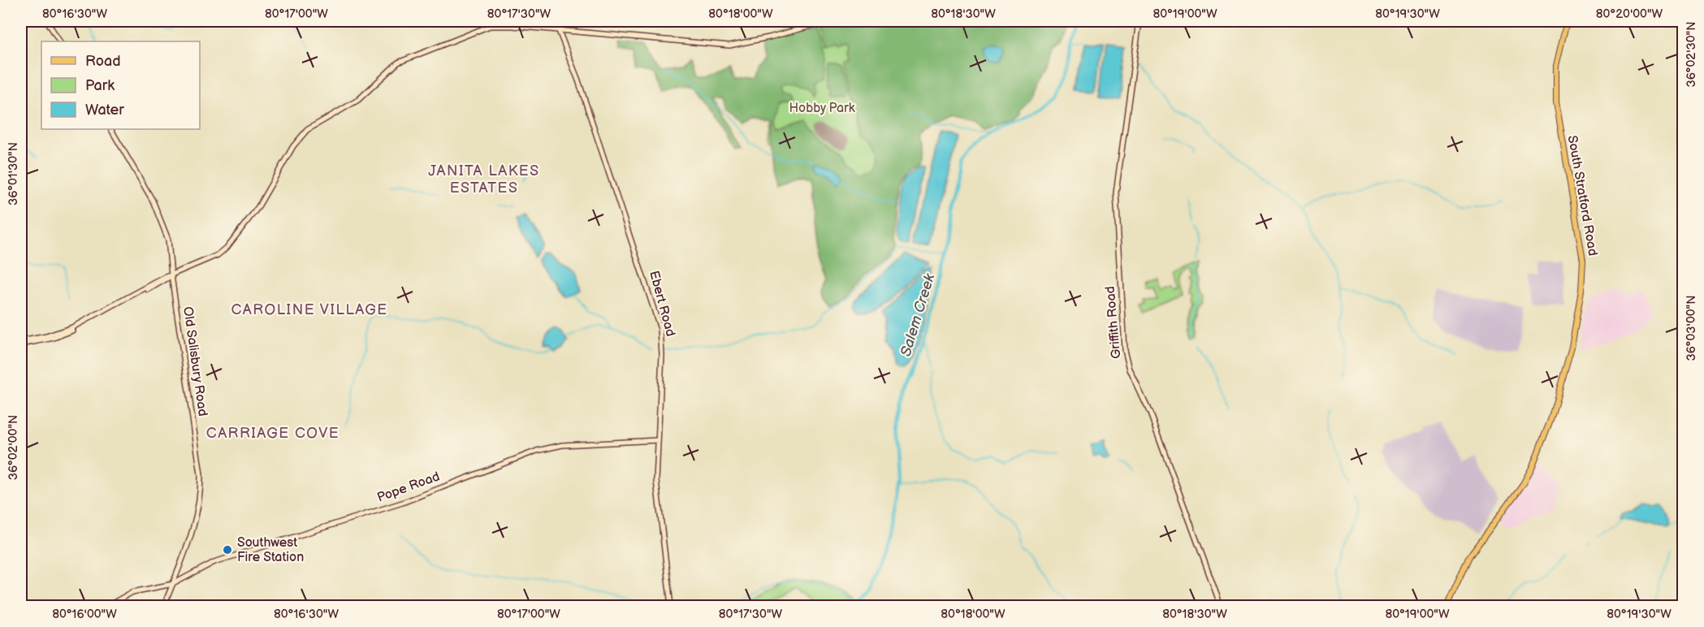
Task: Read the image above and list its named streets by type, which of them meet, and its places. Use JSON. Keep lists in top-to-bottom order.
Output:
{
  "streets": {
    "main road": [
      "South Stratford Road",
      "Ebert Road",
      "Griffith Road",
      "Old Salisbury Road",
      "Pope Road"
    ]
  },
  "crossings": [
    ["Ebert Road", "Pope Road"],
    ["Old Salisbury Road", "Pope Road"]
  ],
  "districts": ["JANITA LAKES ESTATES", "CAROLINE VILLAGE", "CARRIAGE COVE"],
  "water": ["Salem Creek"],
  "parks": ["Hobby Park"],
  "places": ["Southwest Fire Station"],
  "legend": ["Road", "Park", "Water"],
  "coordinates": [
    "80°16'30\"W",
    "80°17'00\"W",
    "80°17'30\"W",
    "80°18'00\"W",
    "80°18'30\"W",
    "80°19'00\"W",
    "80°19'30\"W",
    "80°20'00\"W",
    "36°02'30\"N",
    "36°01'30\"N",
    "36°03'00\"N",
    "36°02'00\"N",
    "80°16'00\"W"
  ]
}
